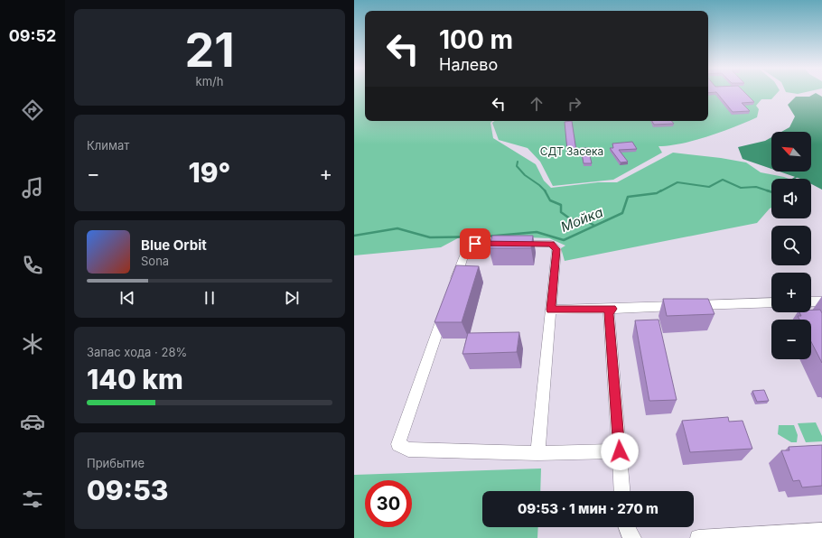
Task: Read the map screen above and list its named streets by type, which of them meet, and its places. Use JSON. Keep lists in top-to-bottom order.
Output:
{
  "water": ["Мойка"],
  "parks": ["СДТ Засека"],
  "north": "top left",
  "page": {
    "tabs": "09:52",
    "tile": [
      ["21", "km/h"],
      "Климат",
      ["Запас хода · 28%", "140 km"],
      ["Прибытие", "09:53"]
    ],
    "turn": ["100 m", "Налево"],
    "map_buttons": ["+", "−"],
    "heat": ["−", "19°", "+"],
    "song": ["Blue Orbit", "Sona"],
    "limit": "30",
    "trip": "09:53 · 1 мин · 270 m"
  }
}
